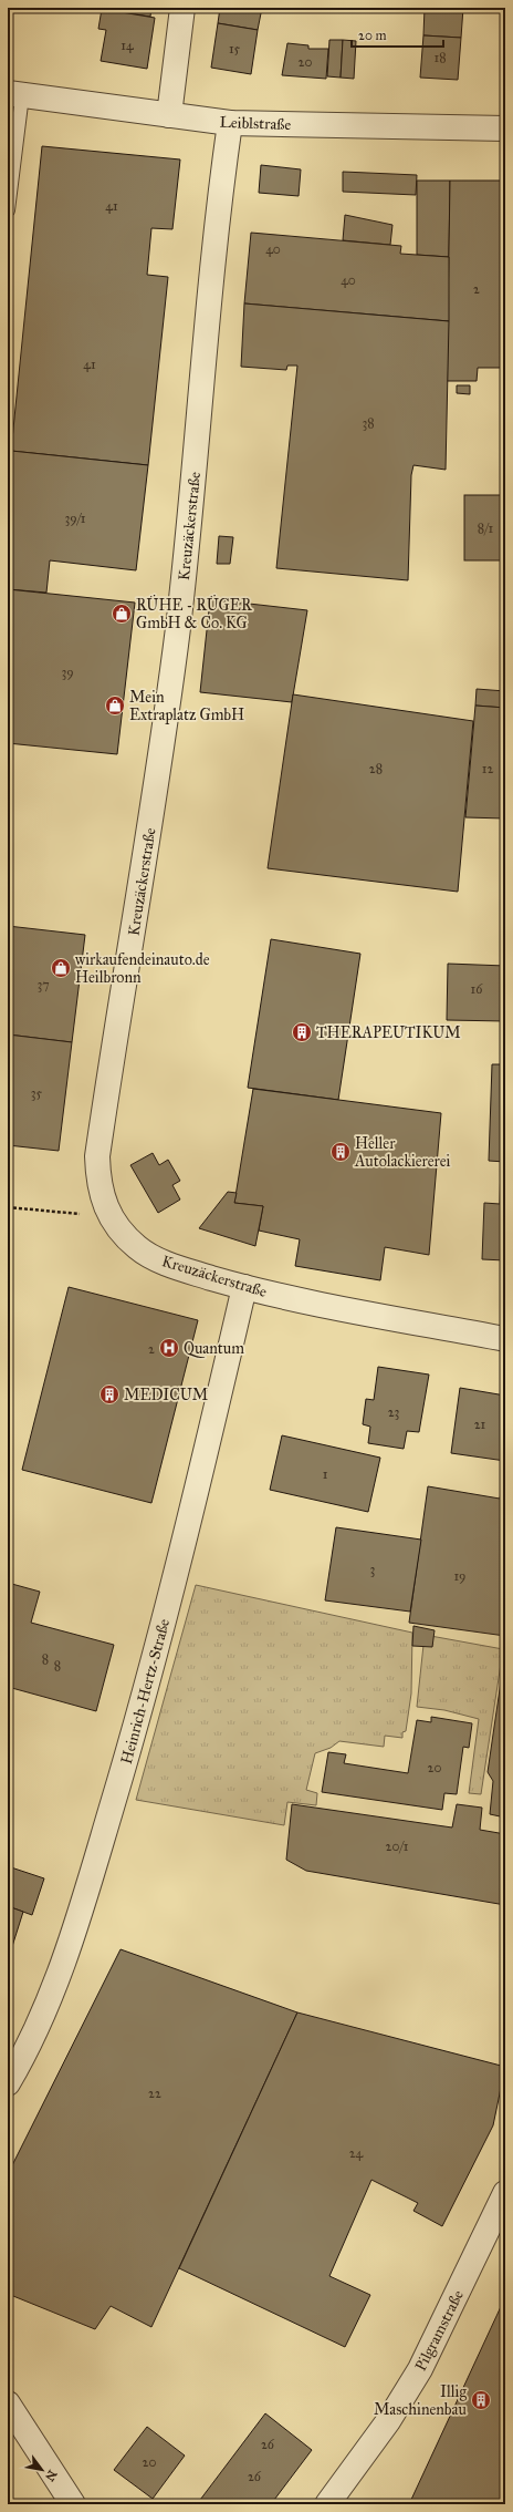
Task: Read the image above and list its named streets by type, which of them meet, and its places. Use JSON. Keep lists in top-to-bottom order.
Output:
{
  "streets": {
    "street": [
      "Leiblstraße",
      "Kreuzäckerstraße",
      "Heinrich-Hertz-Straße",
      "Pilgramstraße"
    ]
  },
  "crossings": [
    ["Leiblstraße", "Kreuzäckerstraße"],
    ["Kreuzäckerstraße", "Heinrich-Hertz-Straße"]
  ],
  "places": {
    "shop": ["RÜHE - RÜGER GmbH & Co. KG", "Mein Extraplatz GmbH", "wirkaufendeinauto.de Heilbronn"],
    "building": [
      "THERAPEUTIKUM",
      "Heller Autolackiererei",
      "MEDICUM",
      "Illig Maschinenbau"
    ],
    "hospital": ["Quantum"]
  },
  "house_numbers": [
    "14",
    "15",
    "18",
    "20",
    "41",
    "40",
    "40",
    "2",
    "41",
    "38",
    "39/1",
    "8/1",
    "39",
    "28",
    "12",
    "37",
    "16",
    "35",
    "2",
    "23",
    "21",
    "1",
    "3",
    "19",
    "8",
    "8",
    "20",
    "20/1",
    "22",
    "24",
    "26",
    "20",
    "26"
  ],
  "scale_bar": "20 m",
  "north": "bottom right"
}
